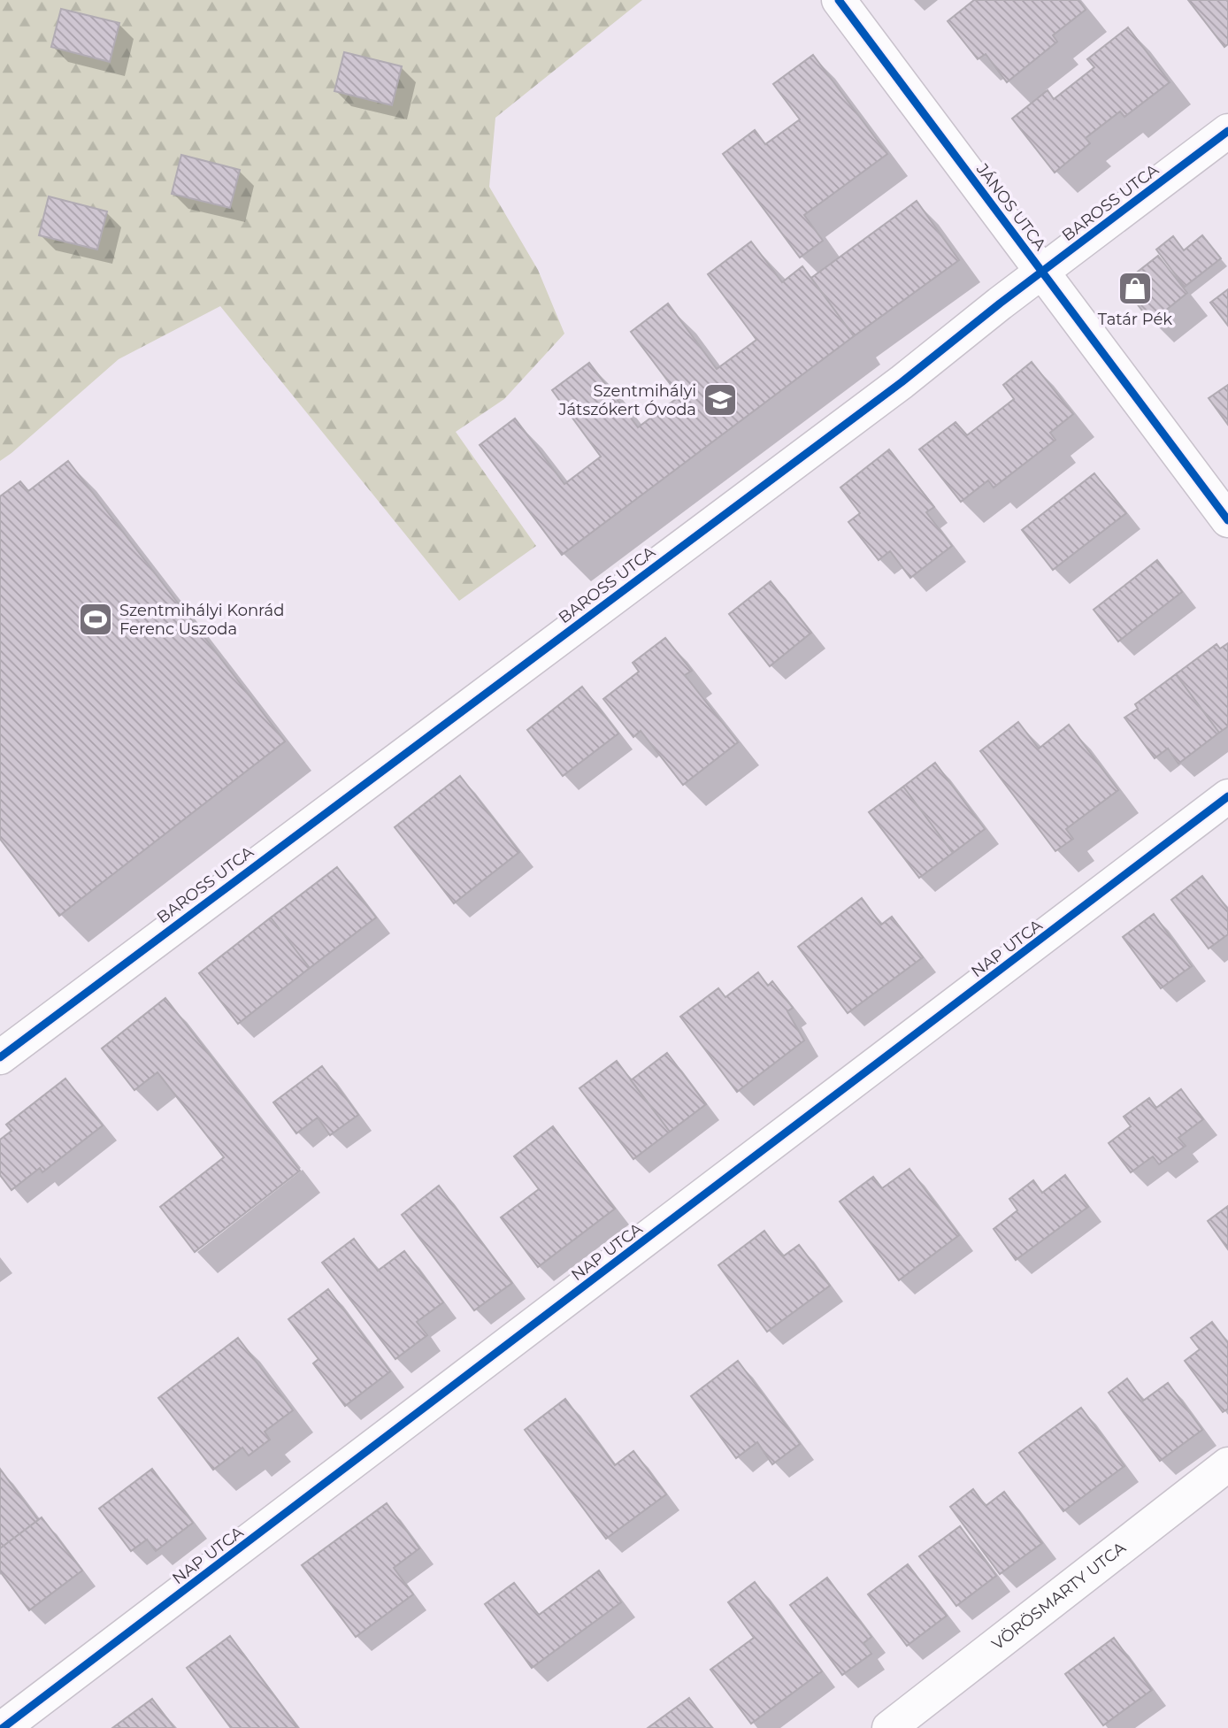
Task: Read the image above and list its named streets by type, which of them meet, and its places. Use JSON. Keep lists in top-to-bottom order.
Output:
{
  "streets": {
    "street": [
      "BAROSS UTCA",
      "JÁNOS UTCA",
      "NAP UTCA",
      "VÖRÖSMARTY UTCA"
    ]
  },
  "crossings": [
    ["BAROSS UTCA", "JÁNOS UTCA"]
  ],
  "places": {
    "shop": ["Tatár Pék"],
    "school or university": ["Szentmihályi Játszókert Óvoda"],
    "sports": ["Szentmihályi Konrád Ferenc Uszoda"]
  }
}
